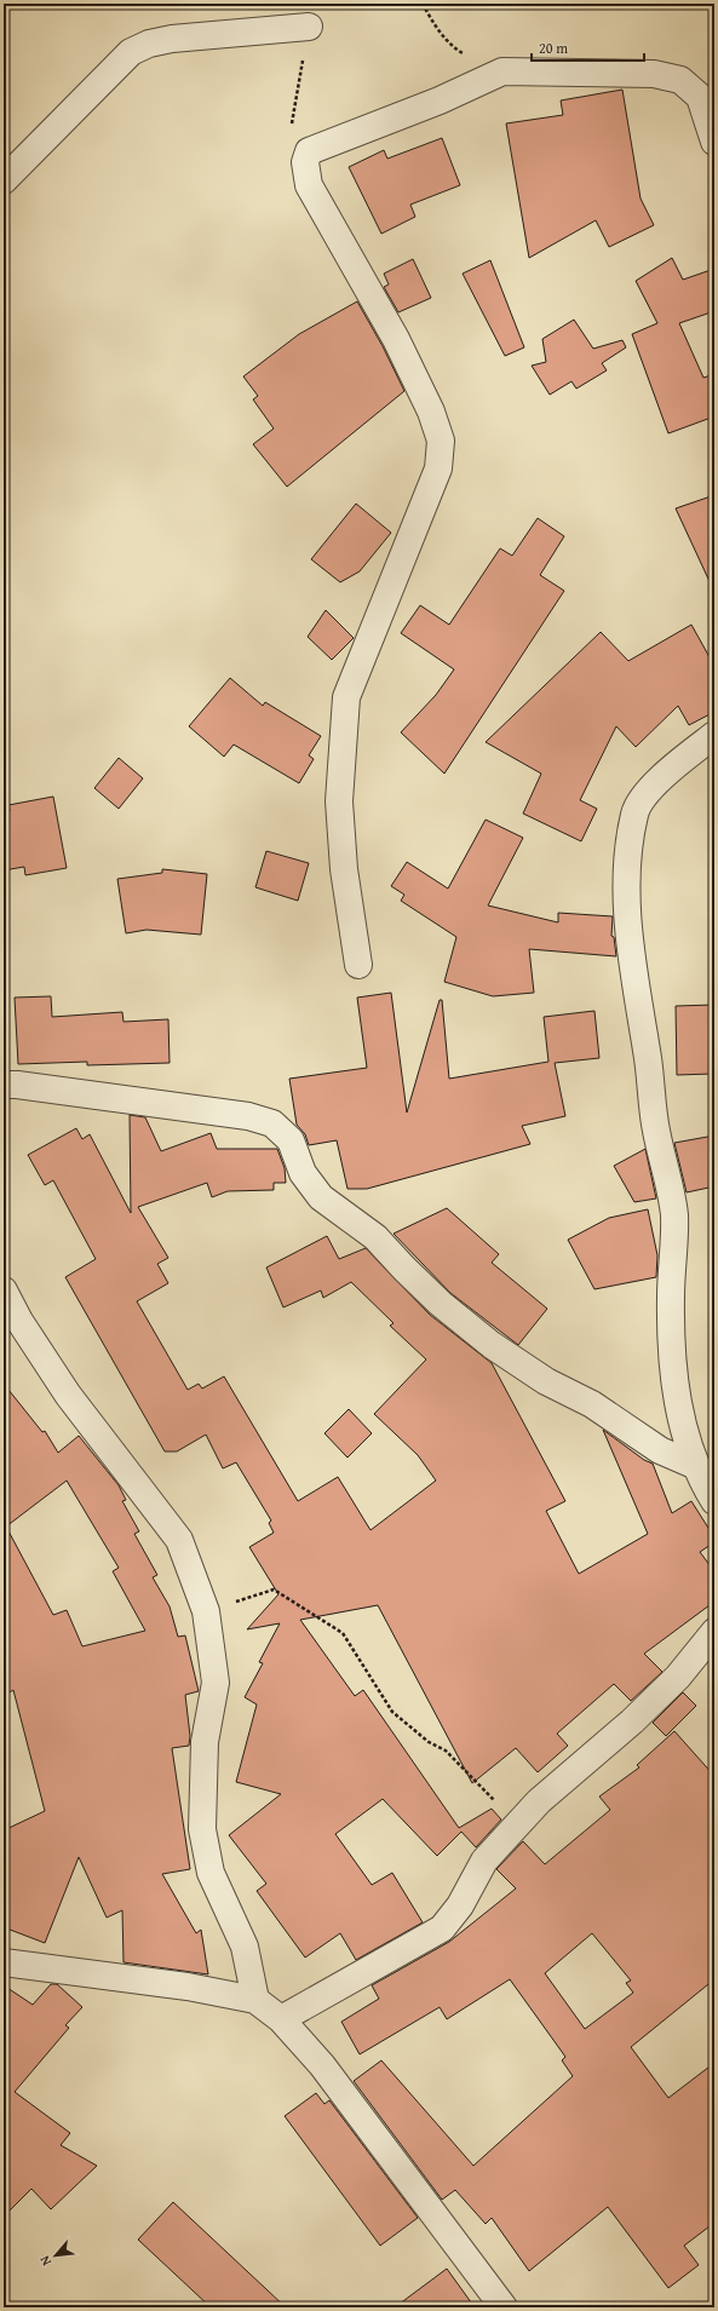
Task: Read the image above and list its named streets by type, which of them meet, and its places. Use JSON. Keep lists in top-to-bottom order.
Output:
{
  "scale_bar": "20 m",
  "north": "bottom left"
}
